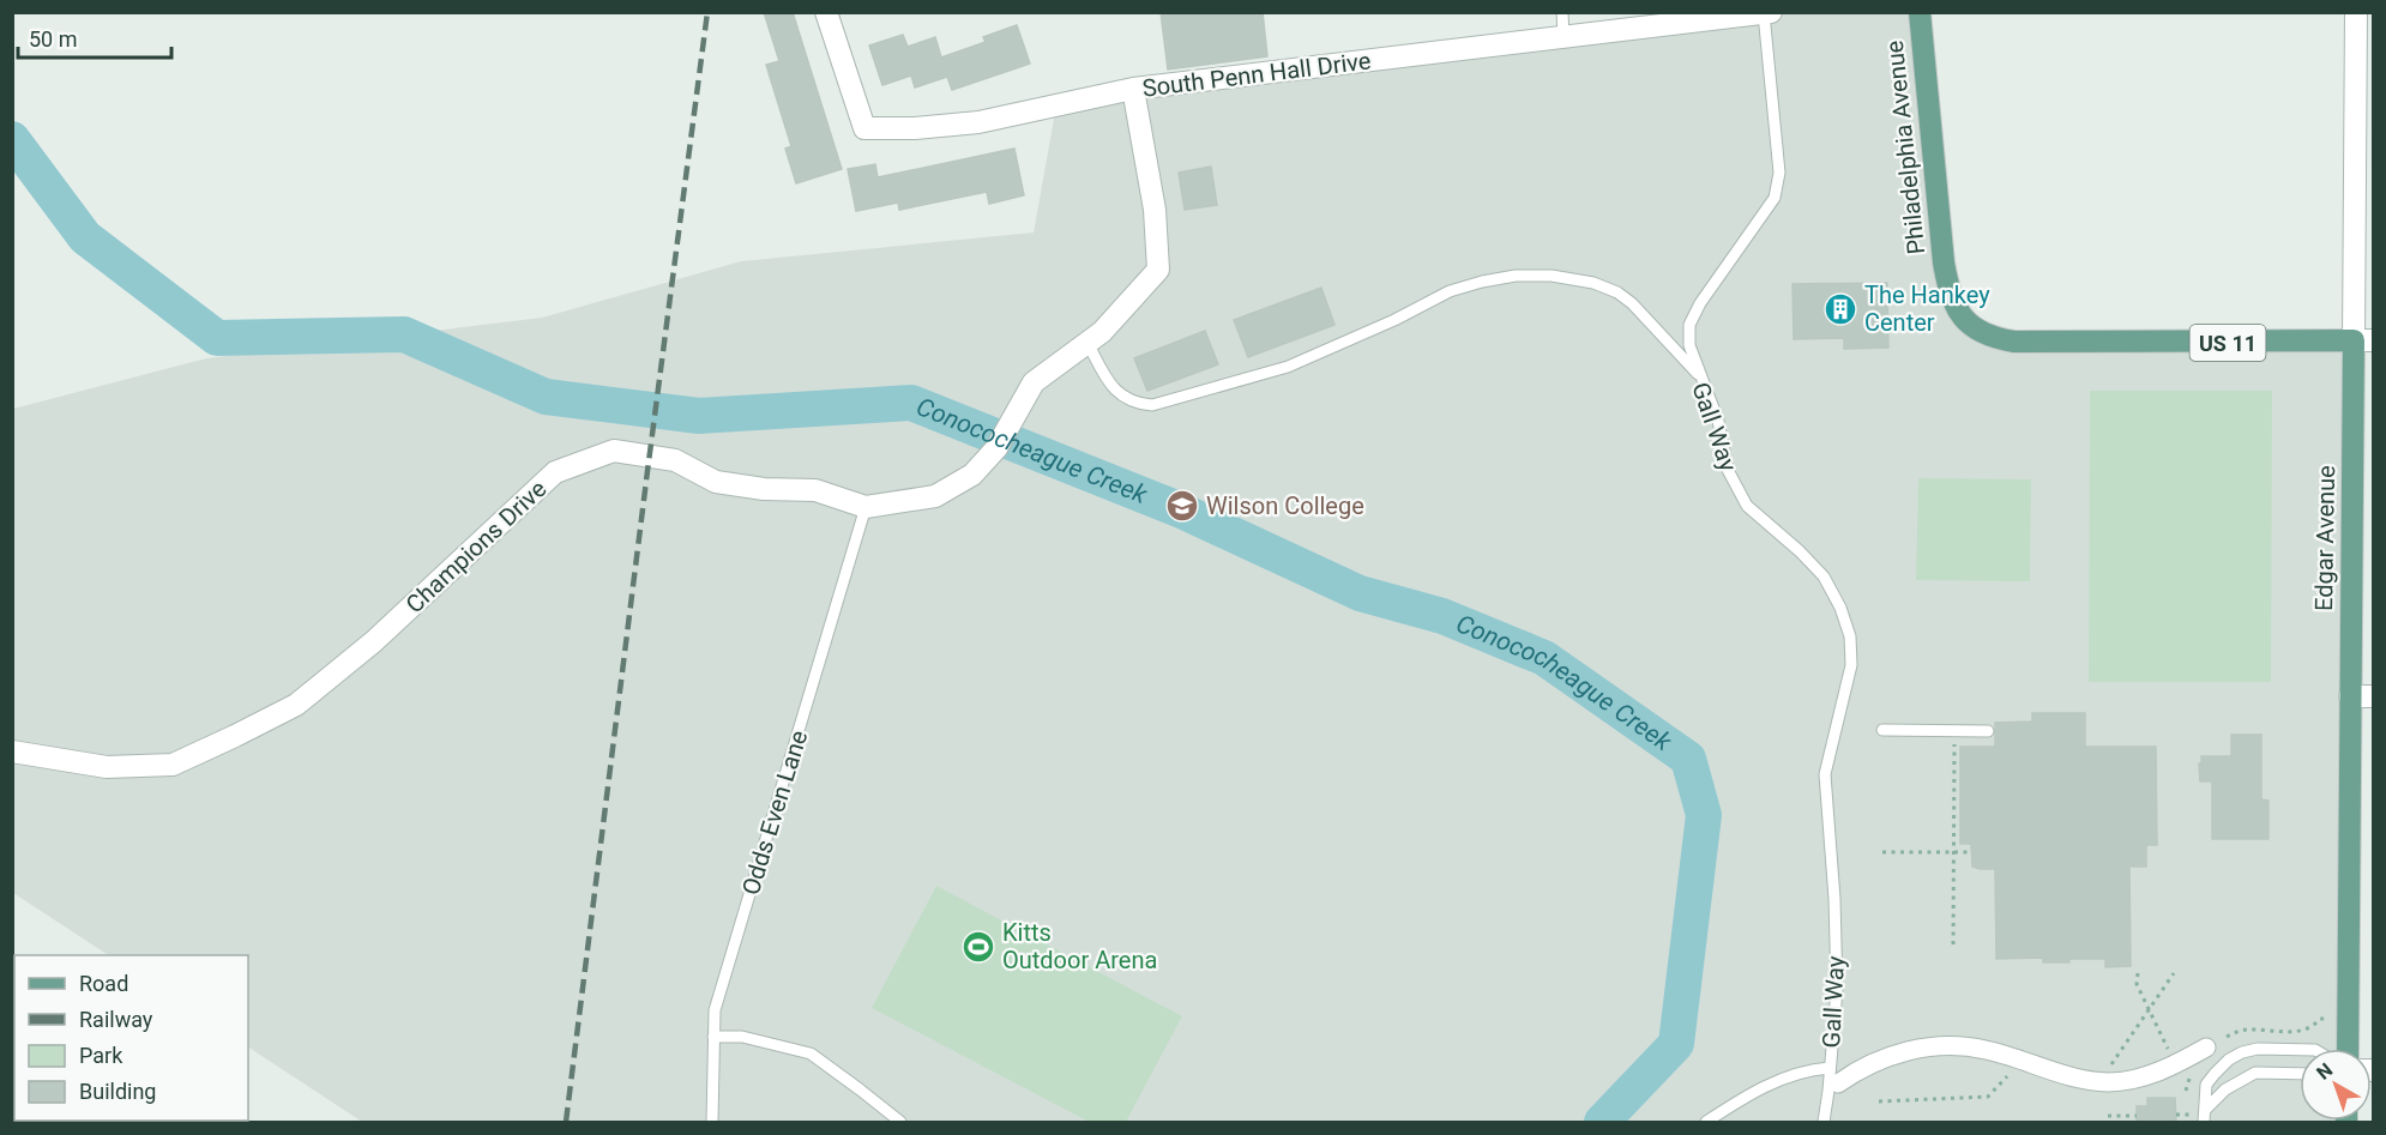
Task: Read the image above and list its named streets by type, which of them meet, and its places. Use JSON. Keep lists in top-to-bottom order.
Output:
{
  "streets": {
    "main road": ["Philadelphia Avenue", "US 11", "Edgar Avenue"],
    "street": ["South Penn Hall Drive", "Champions Drive"],
    "lane": ["Gall Way", "Odds Even Lane"]
  },
  "crossings": [
    ["Philadelphia Avenue", "Edgar Avenue"],
    ["Gall Way", "Champions Drive"],
    ["Champions Drive", "Odds Even Lane"]
  ],
  "water": ["Conococheague Creek"],
  "places": {
    "building": ["The Hankey Center"],
    "school or university": ["Wilson College"],
    "sports": ["Kitts Outdoor Arena"]
  },
  "legend": [
    "Road",
    "Railway",
    "Park",
    "Building"
  ],
  "scale_bar": "50 m",
  "north": "top left"
}
